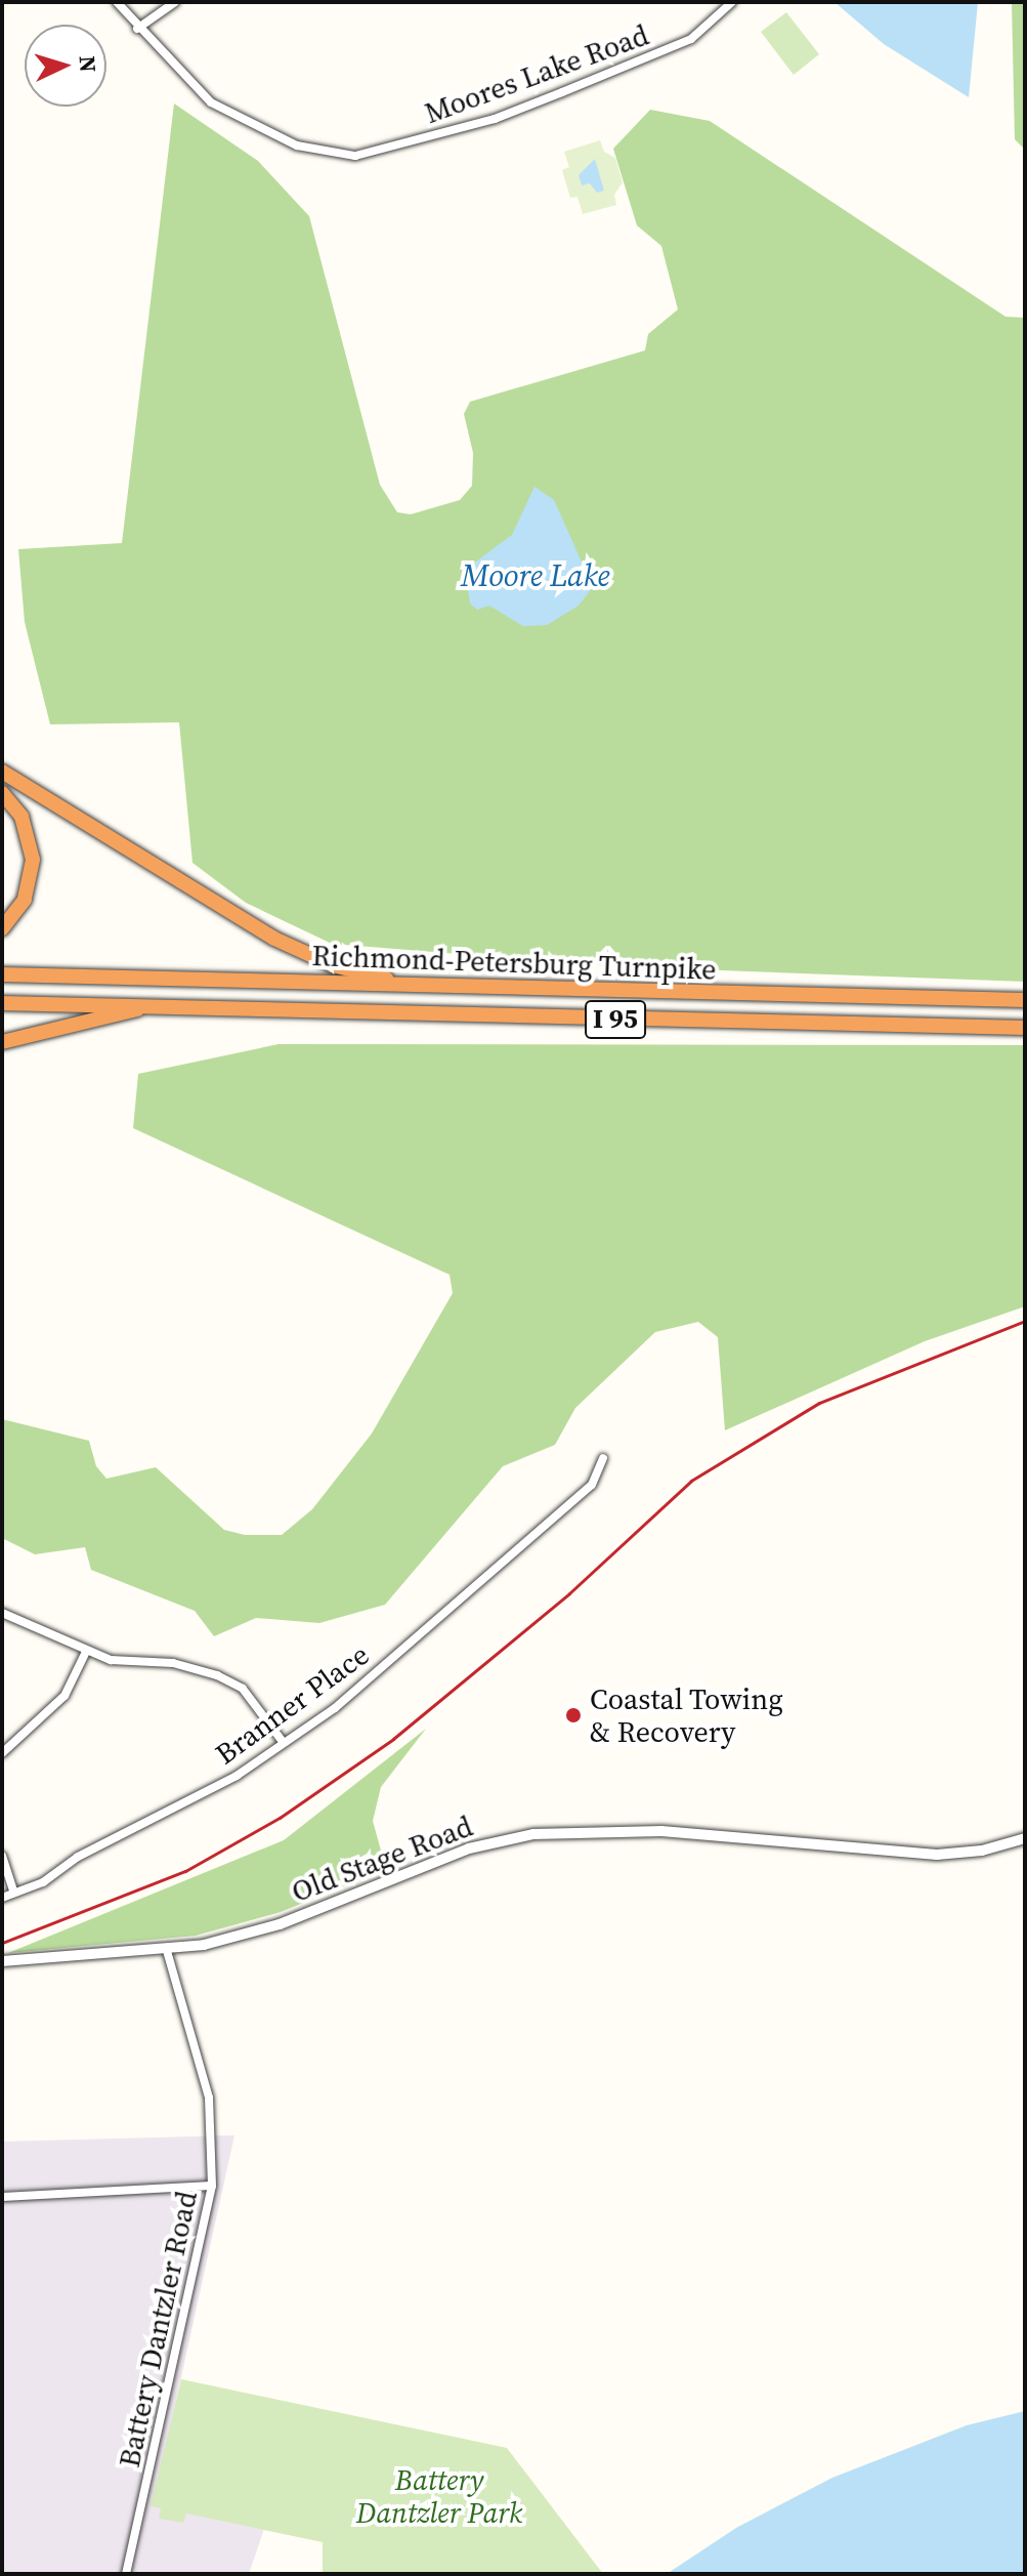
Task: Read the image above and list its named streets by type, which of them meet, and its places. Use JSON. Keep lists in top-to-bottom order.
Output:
{
  "streets": {
    "highway": ["Richmond-Petersburg Turnpike", "I 95"],
    "street": [
      "Moores Lake Road",
      "Branner Place",
      "Old Stage Road",
      "Battery Dantzler Road"
    ]
  },
  "crossings": [
    ["Old Stage Road", "Battery Dantzler Road"]
  ],
  "water": ["Moore Lake"],
  "parks": ["Battery Dantzler Park"],
  "places": ["Coastal Towing & Recovery"],
  "north": "right"
}
